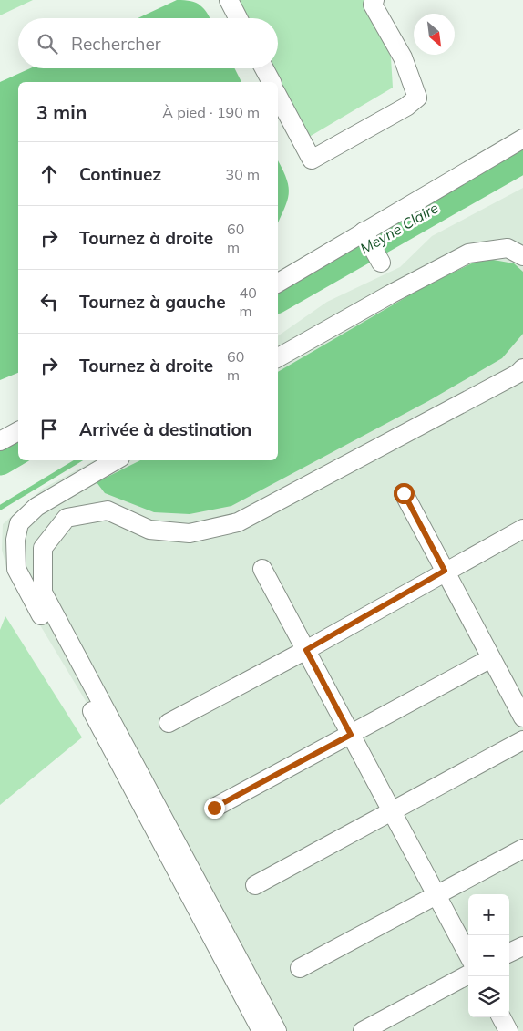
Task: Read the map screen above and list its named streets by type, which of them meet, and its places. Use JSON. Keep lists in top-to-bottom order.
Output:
{
  "water": ["Meyne Claire"],
  "north": "bottom right",
  "page": {
    "search": "Rechercher",
    "heading": ["3 min", "À pied · 190 m"],
    "list": [
      ["Continuez", "30 m"],
      ["Tournez à droite", "60 m"],
      ["Tournez à gauche", "40 m"],
      ["Tournez à droite", "60 m"],
      "Arrivée à destination"
    ],
    "map_buttons": ["+", "−"]
  }
}
